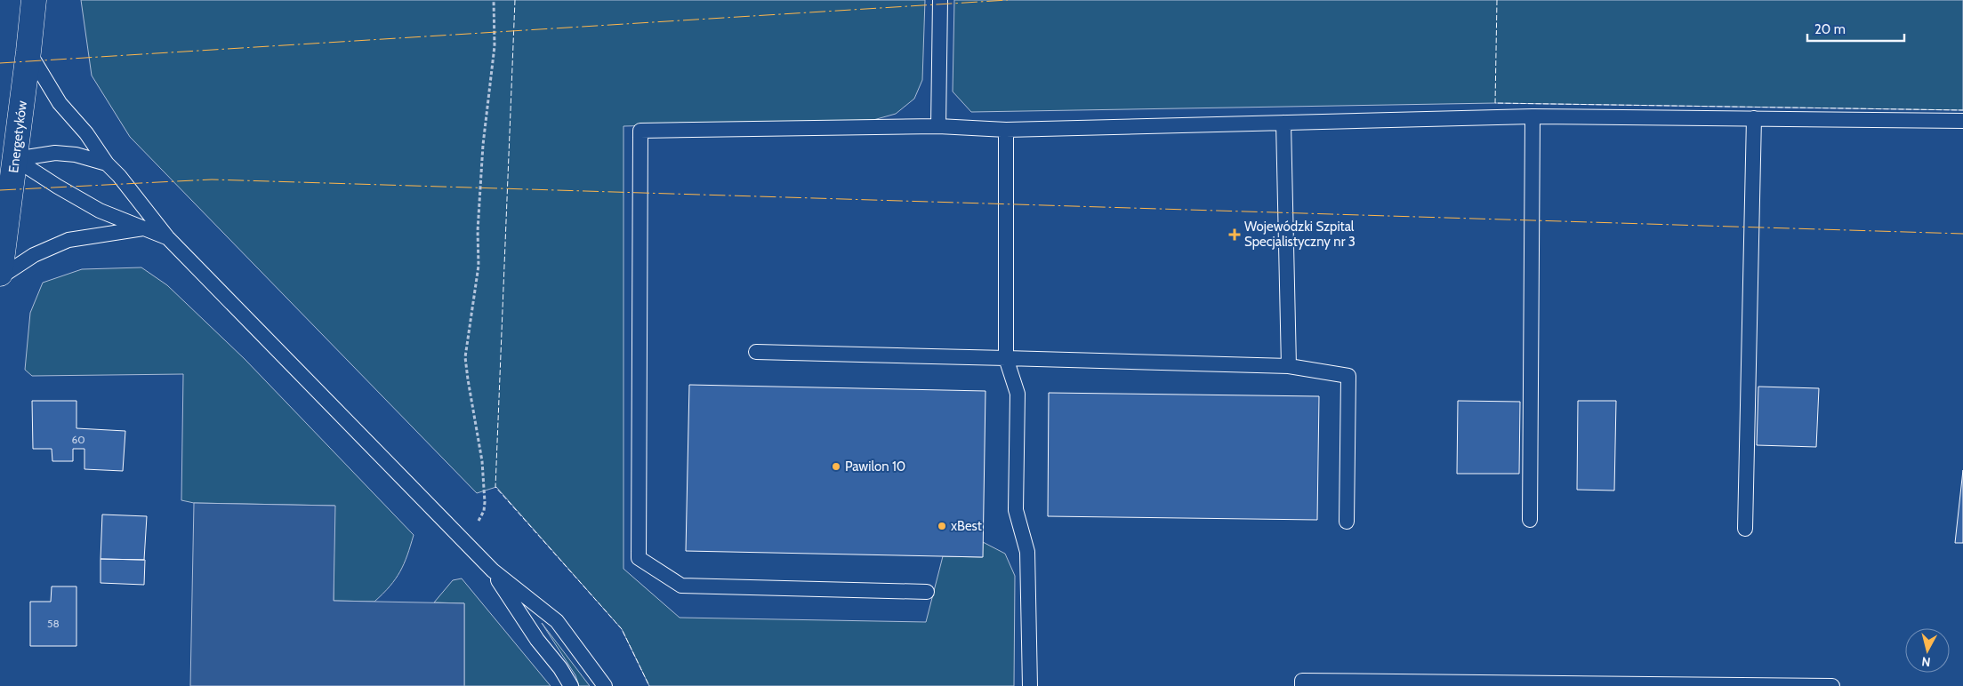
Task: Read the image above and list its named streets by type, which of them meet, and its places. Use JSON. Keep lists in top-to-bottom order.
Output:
{
  "streets": {
    "street": ["Energetyków"]
  },
  "places": {
    "health": ["Wojewódzki Szpital Specjalistyczny nr 3"],
    "other": ["Pawilon 10", "xBest"]
  },
  "house_numbers": ["60", "58"],
  "scale_bar": "20 m",
  "north": "bottom"
}
